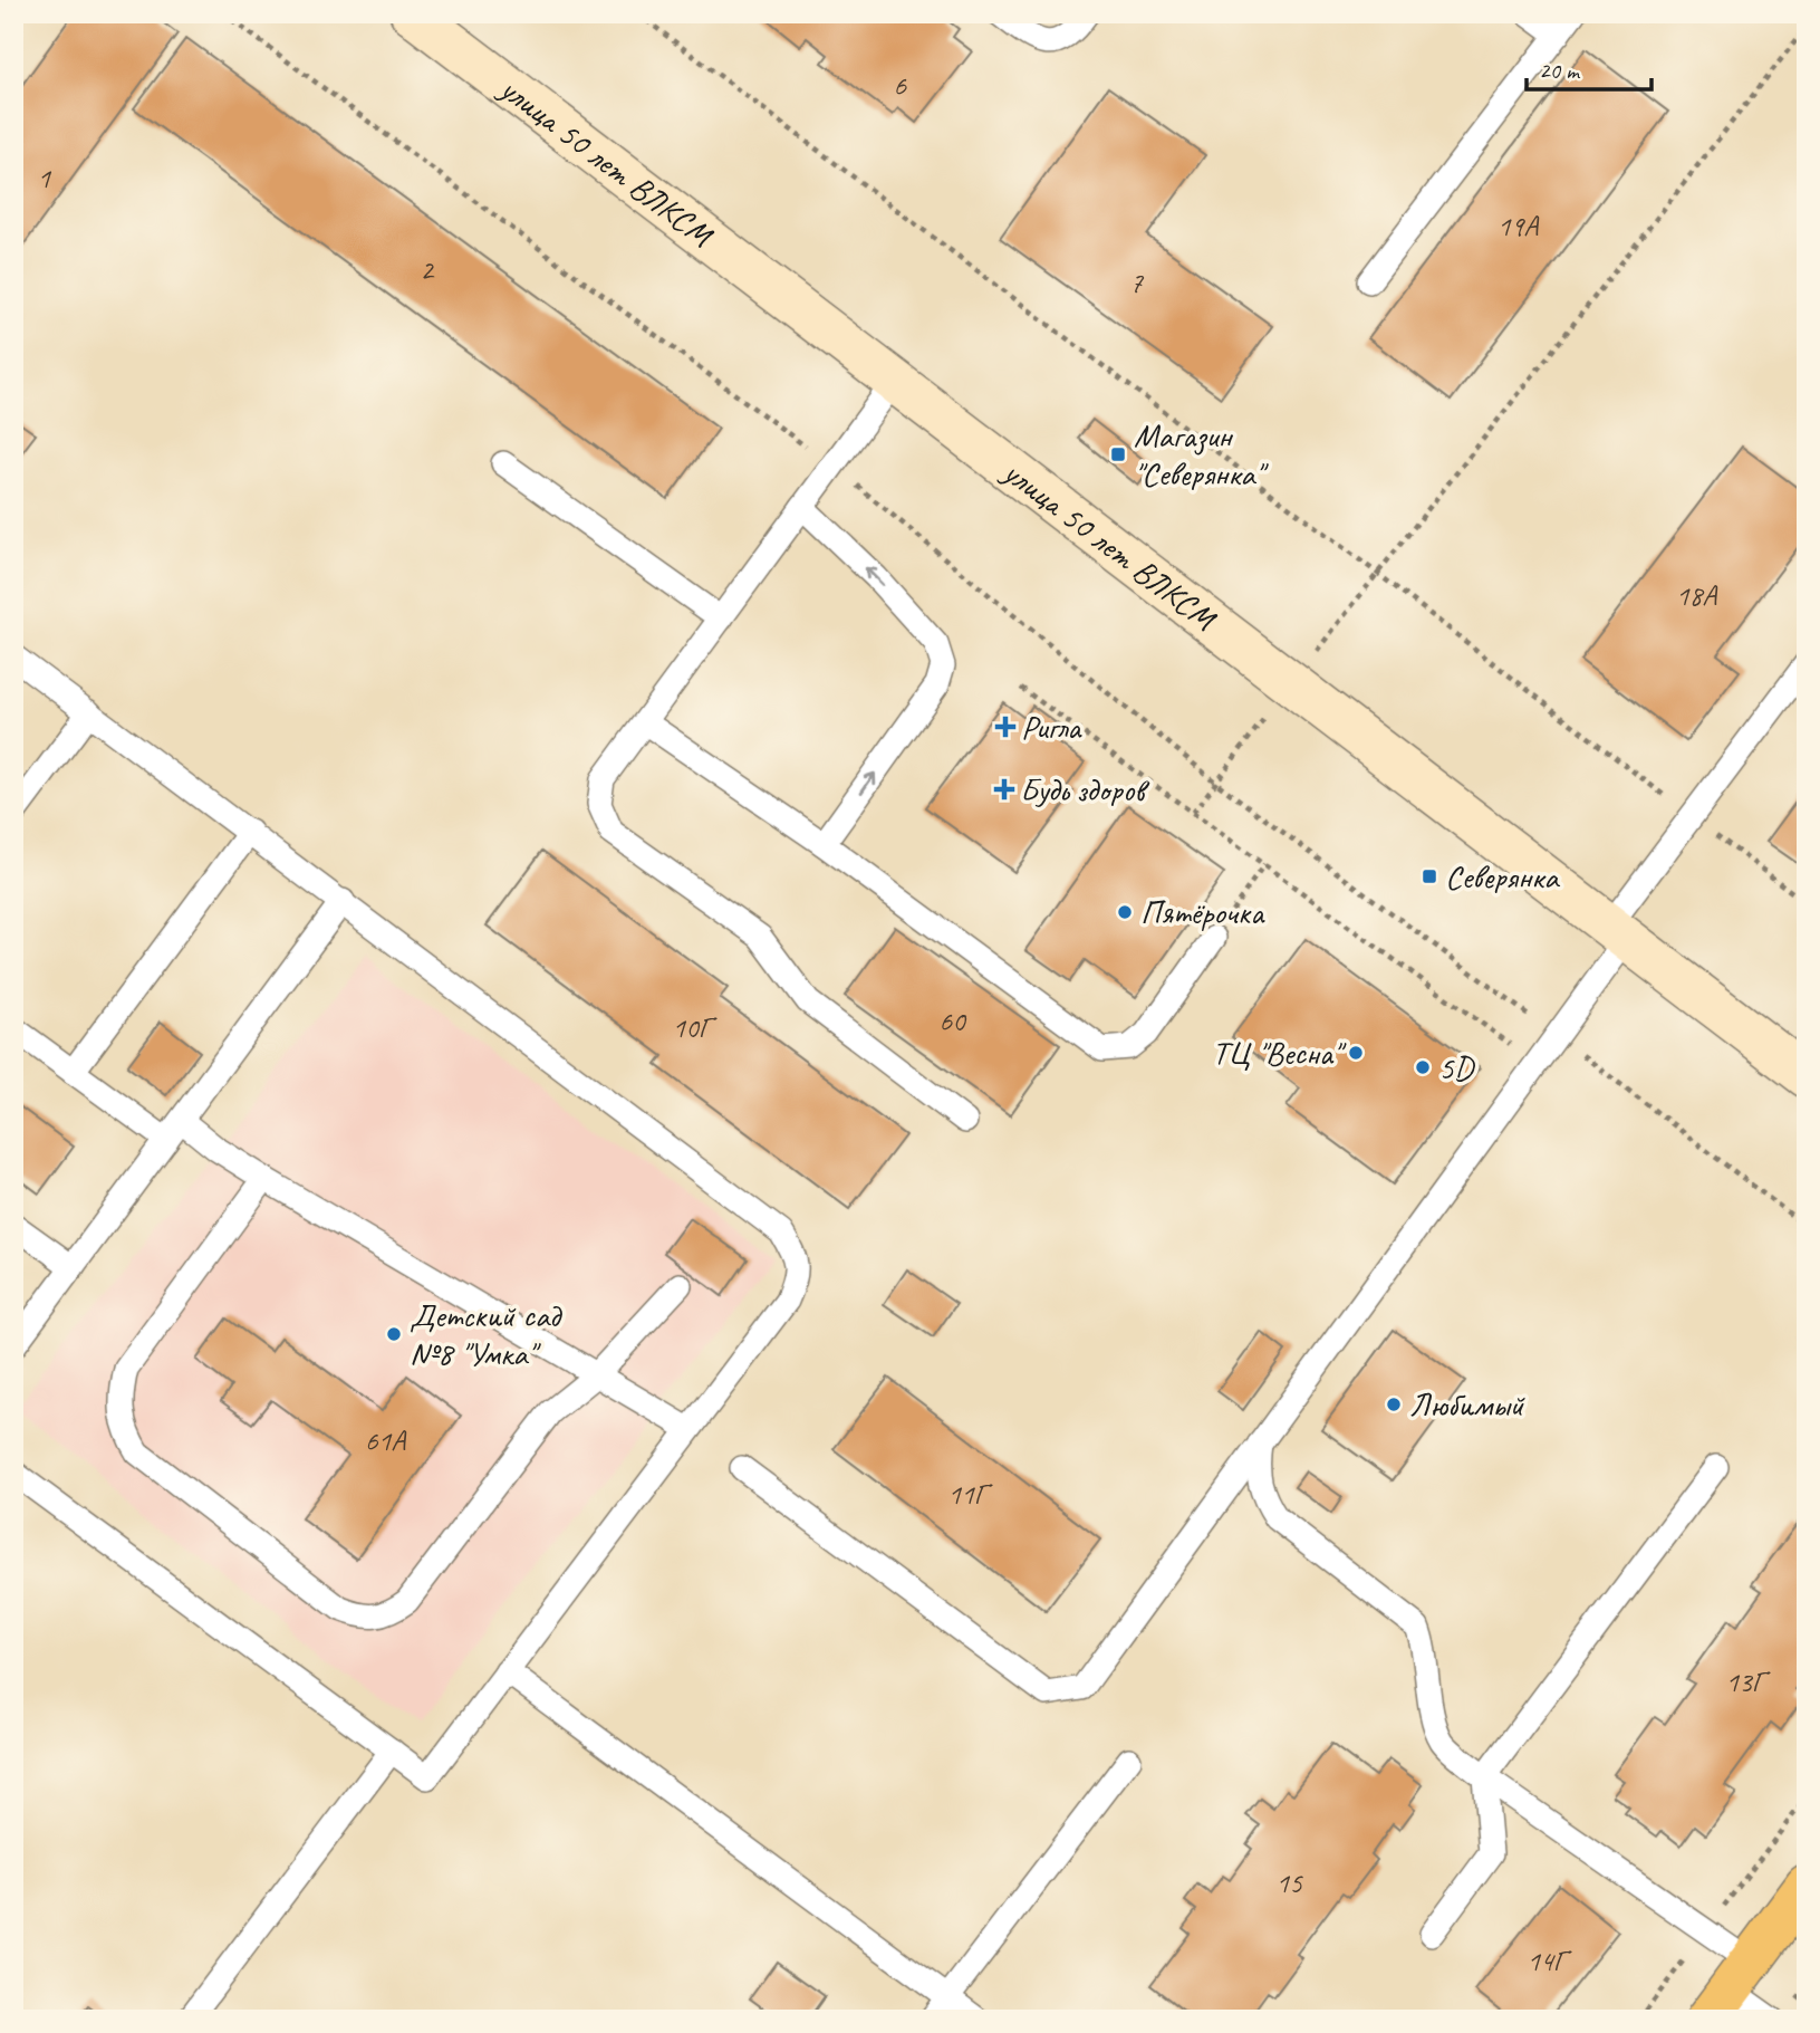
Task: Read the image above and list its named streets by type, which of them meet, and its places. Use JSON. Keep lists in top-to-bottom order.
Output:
{
  "streets": {
    "main road": ["улица 50 лет ВЛКСМ"]
  },
  "places": {
    "transit": ["Магазин \"Северянка\"", "Северянка"],
    "health": ["Ригла", "Будь здоров"],
    "other": [
      "Пятёрочка",
      "ТЦ \"Весна\"",
      "5D",
      "Детский сад №8 \"Умка\"",
      "Любимый"
    ]
  },
  "house_numbers": [
    "6",
    "1",
    "19А",
    "2",
    "7",
    "18А",
    "60",
    "10Г",
    "61А",
    "11Г",
    "13Г",
    "15",
    "14Г"
  ],
  "scale_bar": "20 m"
}
